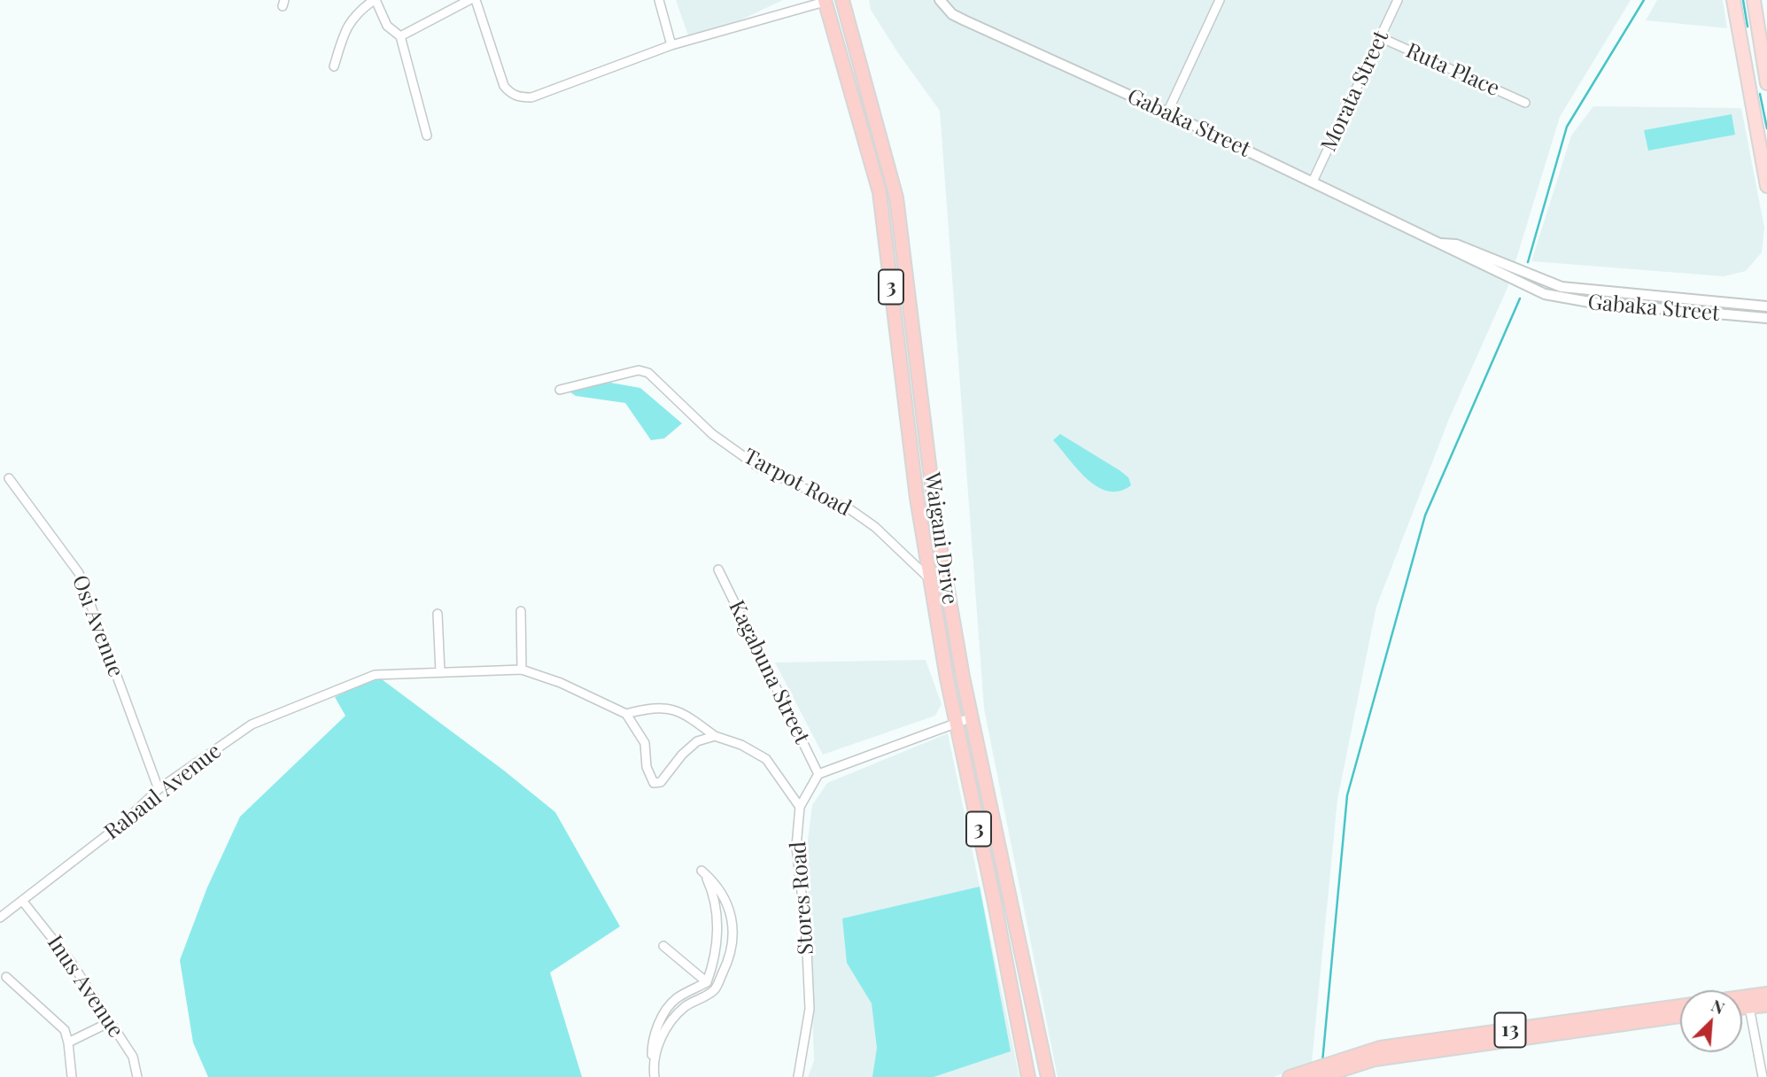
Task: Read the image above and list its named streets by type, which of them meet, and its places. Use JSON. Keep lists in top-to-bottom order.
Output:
{
  "streets": {
    "highway": ["3", "Waigani Drive", "13"],
    "street": [
      "Ruta Place",
      "Morata Street",
      "Gabaka Street",
      "Tarpot Road",
      "Osi Avenue",
      "Kagabuna Street",
      "Rabaul Avenue",
      "Stores Road",
      "Inus Avenue"
    ]
  },
  "crossings": [
    ["Ruta Place", "Morata Street"],
    ["Morata Street", "Gabaka Street"],
    ["Tarpot Road", "Waigani Drive"],
    ["Osi Avenue", "Rabaul Avenue"],
    ["Kagabuna Street", "Stores Road"],
    ["Rabaul Avenue", "Inus Avenue"]
  ],
  "north": "top right"
}
